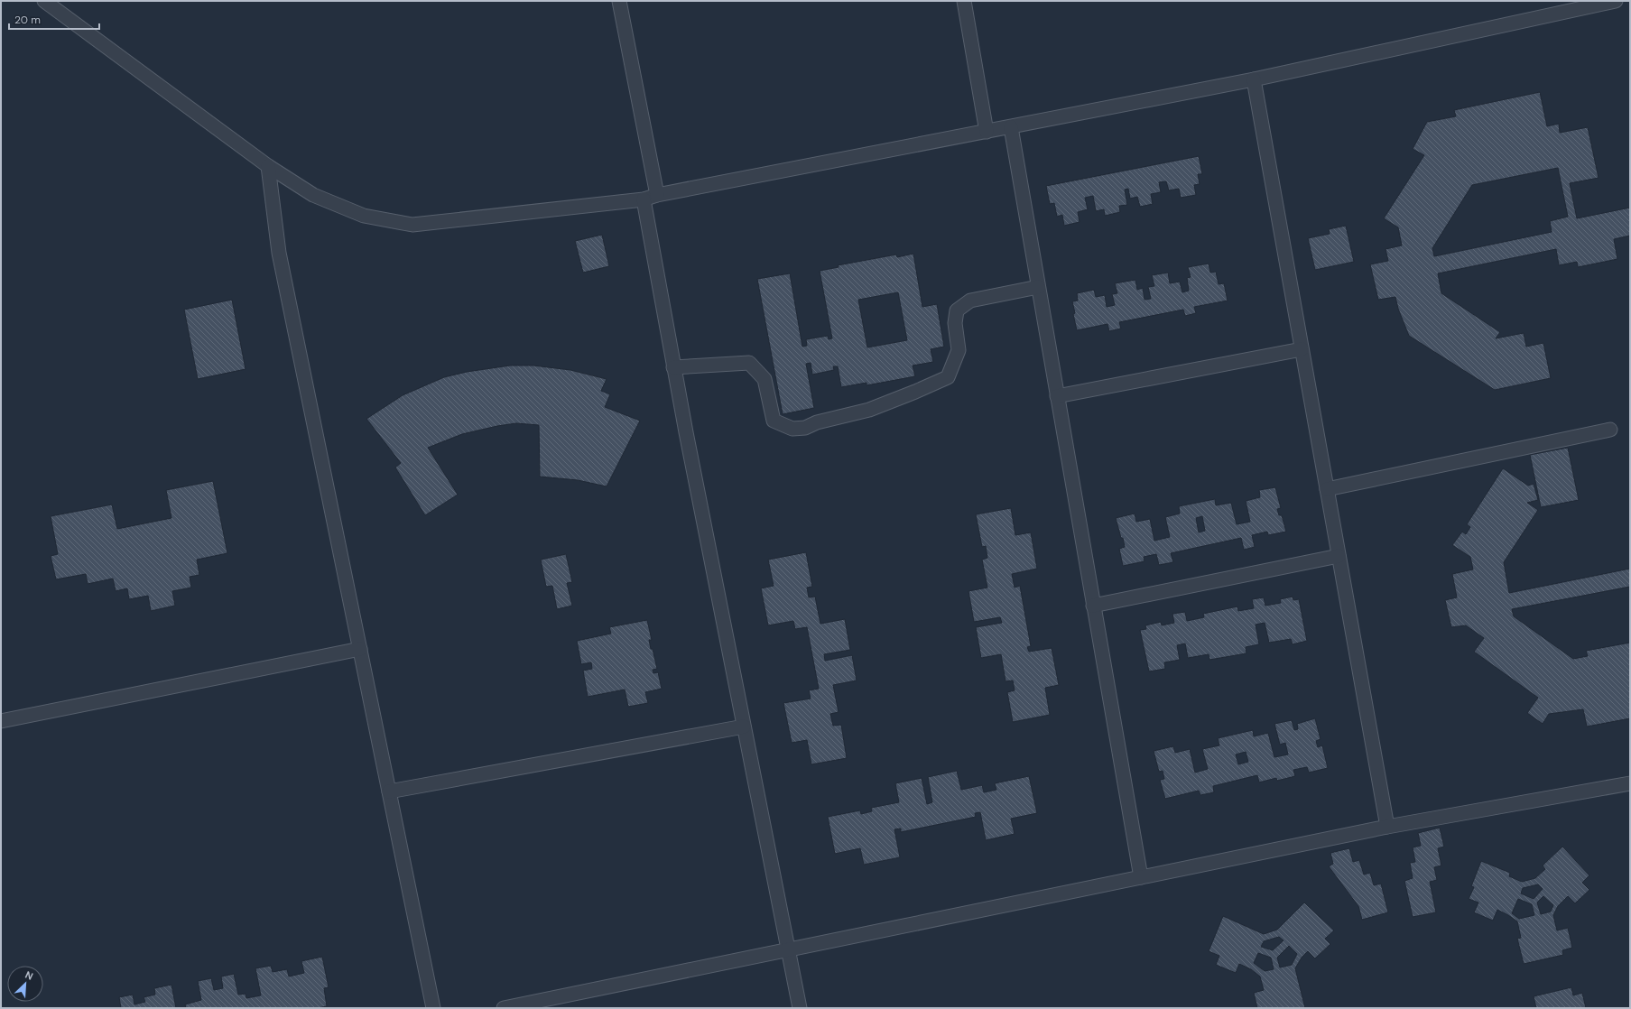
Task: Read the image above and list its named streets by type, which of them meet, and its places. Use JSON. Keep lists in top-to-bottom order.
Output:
{
  "scale_bar": "20 m",
  "north": "top right"
}
